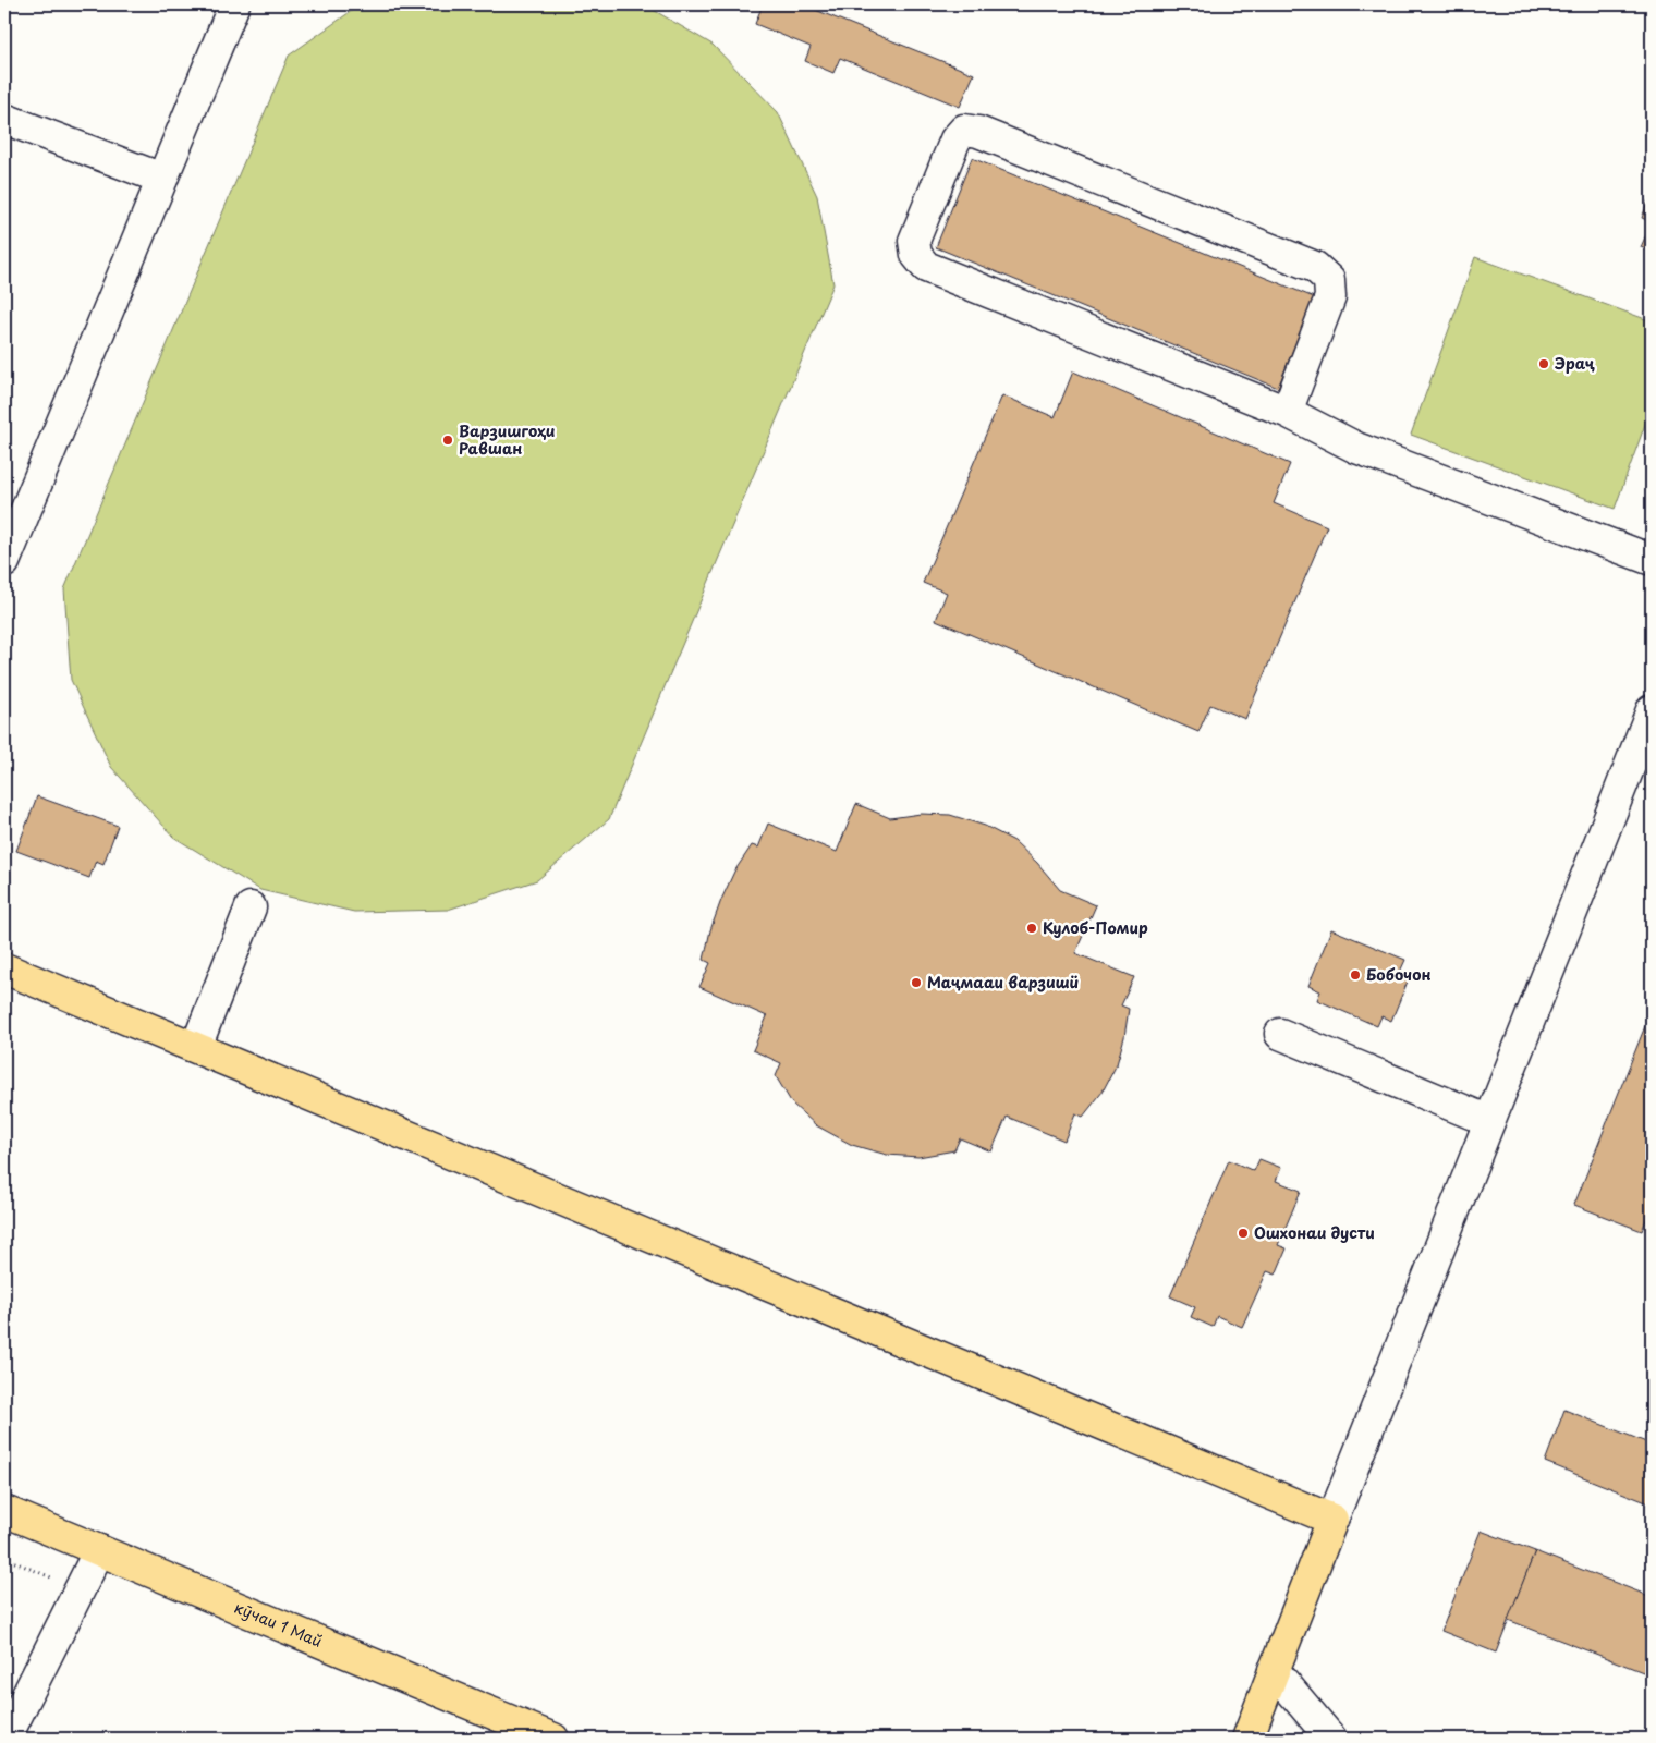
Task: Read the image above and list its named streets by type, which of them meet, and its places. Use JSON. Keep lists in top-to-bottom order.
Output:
{
  "streets": {
    "main road": ["кӯчаи 1 Май"]
  },
  "places": [
    "Эраҷ",
    "Варзишгоҳи Равшан",
    "Кулоб-Помир",
    "Бобочон",
    "Маҷмааи варзишӣ",
    "Ошхонаи дусти"
  ]
}
